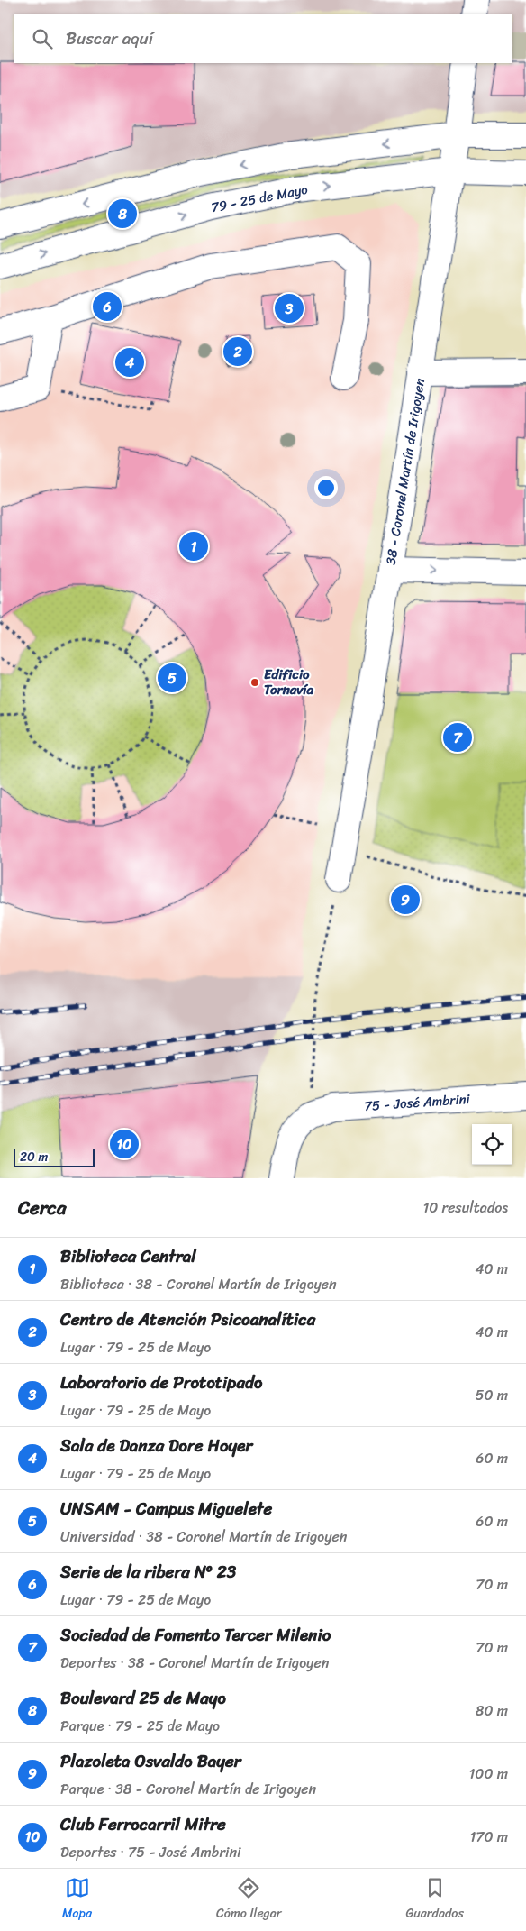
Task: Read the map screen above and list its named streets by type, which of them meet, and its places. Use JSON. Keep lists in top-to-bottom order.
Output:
{
  "streets": {
    "street": ["79 - 25 de Mayo", "38 - Coronel Martín de Irigoyen", "75 - José Ambrini"]
  },
  "crossings": [
    ["79 - 25 de Mayo", "38 - Coronel Martín de Irigoyen"]
  ],
  "places": ["Edificio Tornavía"],
  "scale_bar": "20 m",
  "page": {
    "search": "Buscar aquí",
    "pins": [
      "8",
      "6",
      "3",
      "2",
      "4",
      "1",
      "5",
      "7",
      "9",
      "10"
    ],
    "scale": "20 m",
    "heading": ["Cerca", "10 resultados"],
    "list": [
      {
        "mark": "1",
        "name": "Biblioteca Central",
        "note": "Biblioteca · 38 - Coronel Martín de Irigoyen",
        "value": "40 m"
      },
      {
        "mark": "2",
        "name": "Centro de Atención Psicoanalítica",
        "note": "Lugar · 79 - 25 de Mayo",
        "value": "40 m"
      },
      {
        "mark": "3",
        "name": "Laboratorio de Prototipado",
        "note": "Lugar · 79 - 25 de Mayo",
        "value": "50 m"
      },
      {
        "mark": "4",
        "name": "Sala de Danza Dore Hoyer",
        "note": "Lugar · 79 - 25 de Mayo",
        "value": "60 m"
      },
      {
        "mark": "5",
        "name": "UNSAM - Campus Miguelete",
        "note": "Universidad · 38 - Coronel Martín de Irigoyen",
        "value": "60 m"
      },
      {
        "mark": "6",
        "name": "Serie de la ribera Nº 23",
        "note": "Lugar · 79 - 25 de Mayo",
        "value": "70 m"
      },
      {
        "mark": "7",
        "name": "Sociedad de Fomento Tercer Milenio",
        "note": "Deportes · 38 - Coronel Martín de Irigoyen",
        "value": "70 m"
      },
      {
        "mark": "8",
        "name": "Boulevard 25 de Mayo",
        "note": "Parque · 79 - 25 de Mayo",
        "value": "80 m"
      },
      {
        "mark": "9",
        "name": "Plazoleta Osvaldo Bayer",
        "note": "Parque · 38 - Coronel Martín de Irigoyen",
        "value": "100 m"
      },
      {
        "mark": "10",
        "name": "Club Ferrocarril Mitre",
        "note": "Deportes · 75 - José Ambrini",
        "value": "170 m"
      }
    ],
    "nav": ["Mapa", "Cómo llegar", "Guardados"]
  }
}
